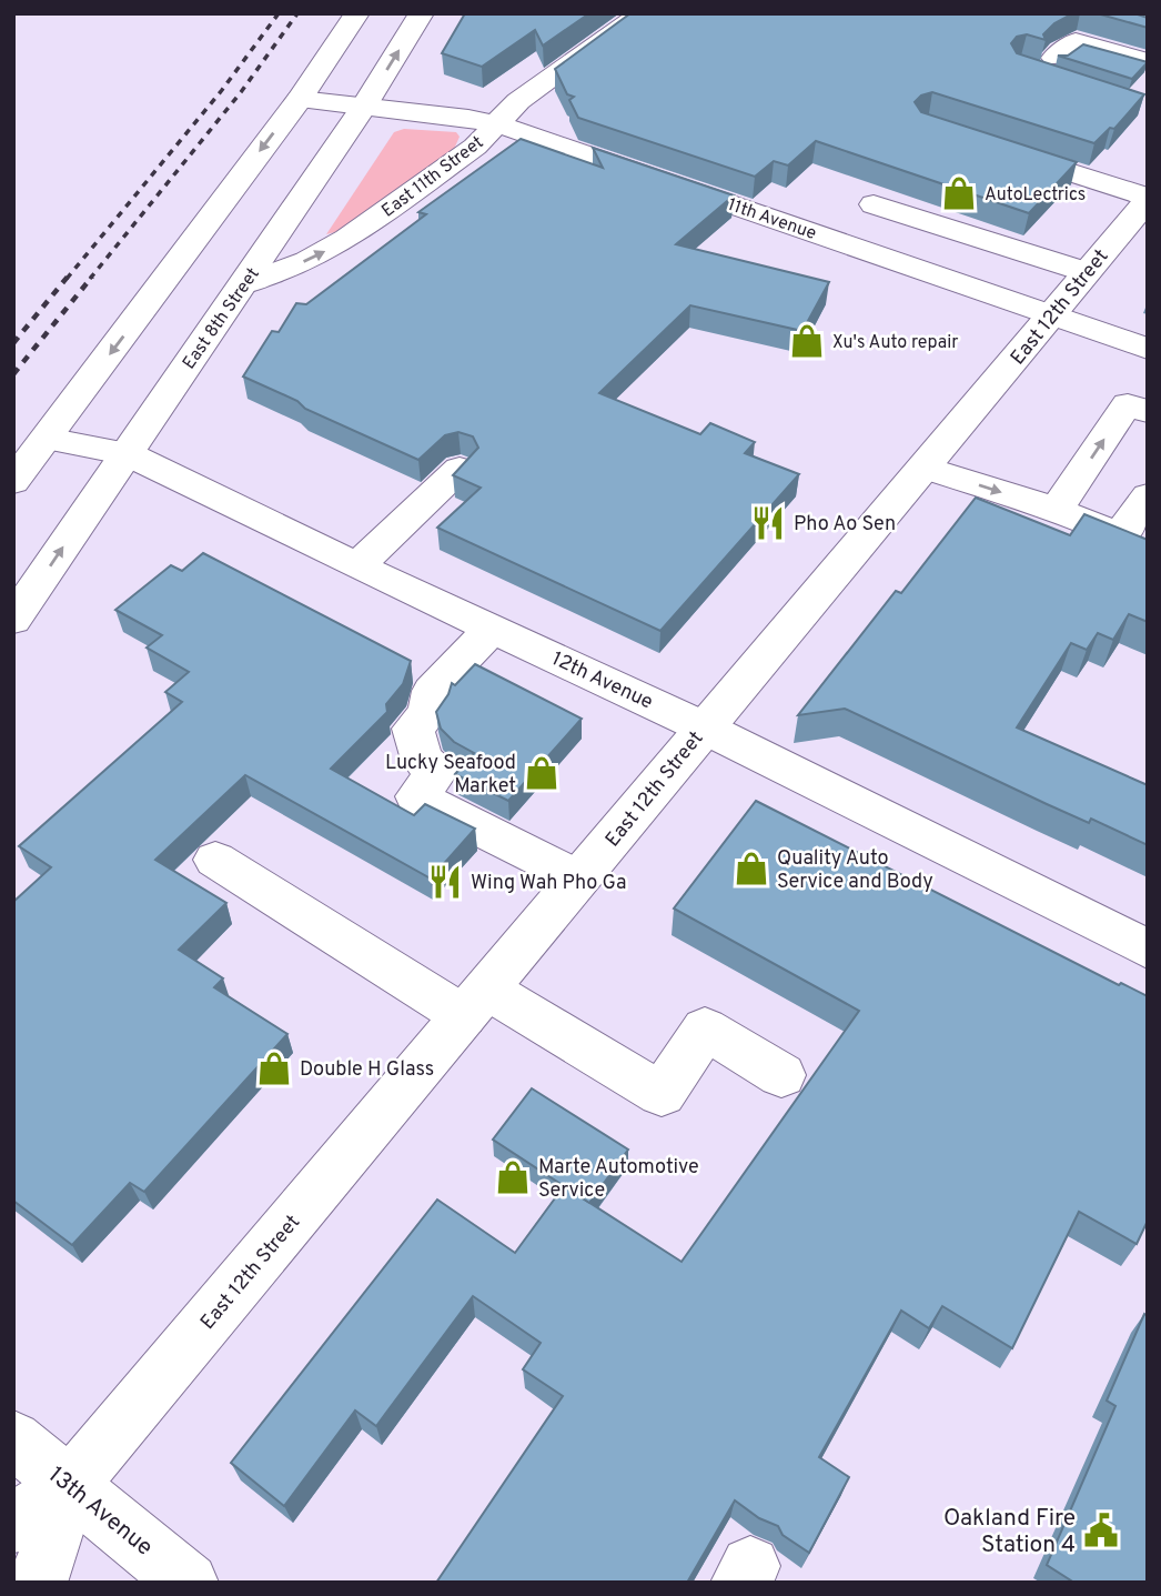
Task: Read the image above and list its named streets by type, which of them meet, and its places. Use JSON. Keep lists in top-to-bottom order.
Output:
{
  "streets": {
    "main road": [
      "East 11th Street",
      "11th Avenue",
      "East 12th Street",
      "East 8th Street",
      "12th Avenue",
      "13th Avenue"
    ]
  },
  "crossings": [
    ["East 11th Street", "11th Avenue"],
    ["East 11th Street", "East 8th Street"],
    ["11th Avenue", "East 12th Street"],
    ["11th Avenue", "East 8th Street"],
    ["East 12th Street", "12th Avenue"],
    ["East 12th Street", "13th Avenue"],
    ["East 8th Street", "12th Avenue"]
  ],
  "places": {
    "shop": [
      "AutoLectrics",
      "Xu's Auto repair",
      "Lucky Seafood Market",
      "Quality Auto Service and Body",
      "Double H Glass",
      "Marte Automotive Service"
    ],
    "restaurant": ["Pho Ao Sen", "Wing Wah Pho Ga"],
    "public building": ["Oakland Fire Station 4"]
  }
}
